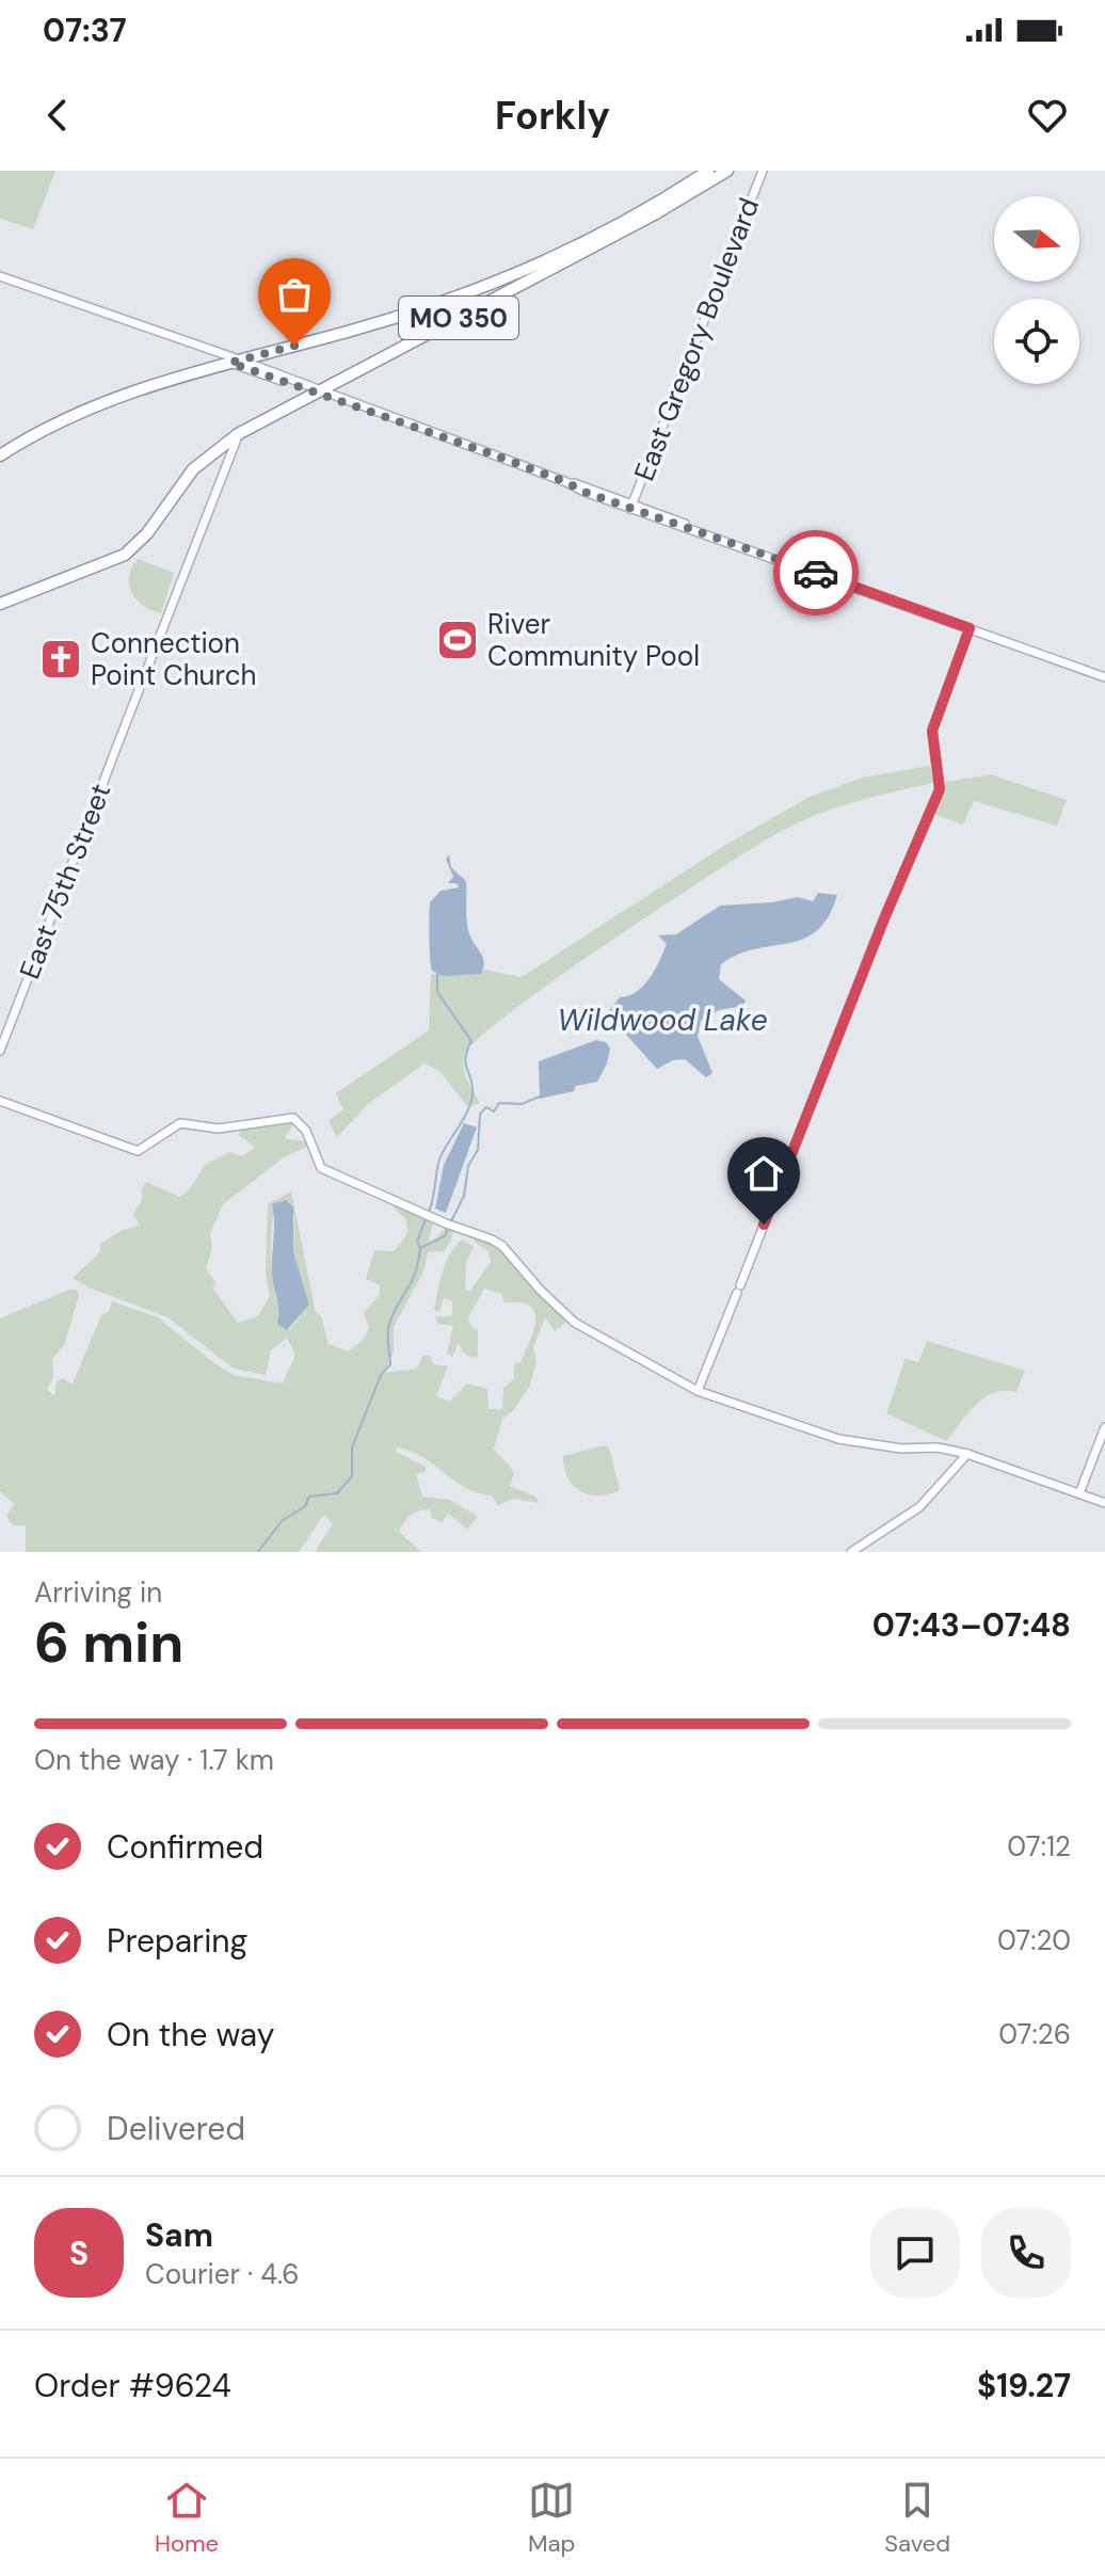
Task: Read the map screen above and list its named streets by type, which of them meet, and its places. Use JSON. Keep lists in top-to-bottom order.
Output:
{
  "streets": {
    "highway": ["MO 350"],
    "street": ["East Gregory Boulevard", "East 75th Street"]
  },
  "crossings": [
    ["MO 350", "East 75th Street"]
  ],
  "water": ["Wildwood Lake"],
  "places": {
    "sports": ["River Community Pool"],
    "church": ["Connection Point Church"]
  },
  "north": "right",
  "page": {
    "status": "07:37",
    "header": "Forkly",
    "heading": ["6 min", "Arriving in", "07:43–07:48"],
    "panel": [
      "Sam",
      "Courier · 4.6",
      "Order #9624",
      "$19.27"
    ],
    "bar": "On the way · 1.7 km",
    "list": [
      ["Confirmed", "07:12"],
      ["Preparing", "07:20"],
      ["On the way", "07:26"],
      "Delivered"
    ],
    "round": "S",
    "tabs": ["Home", "Map", "Saved"]
  }
}
